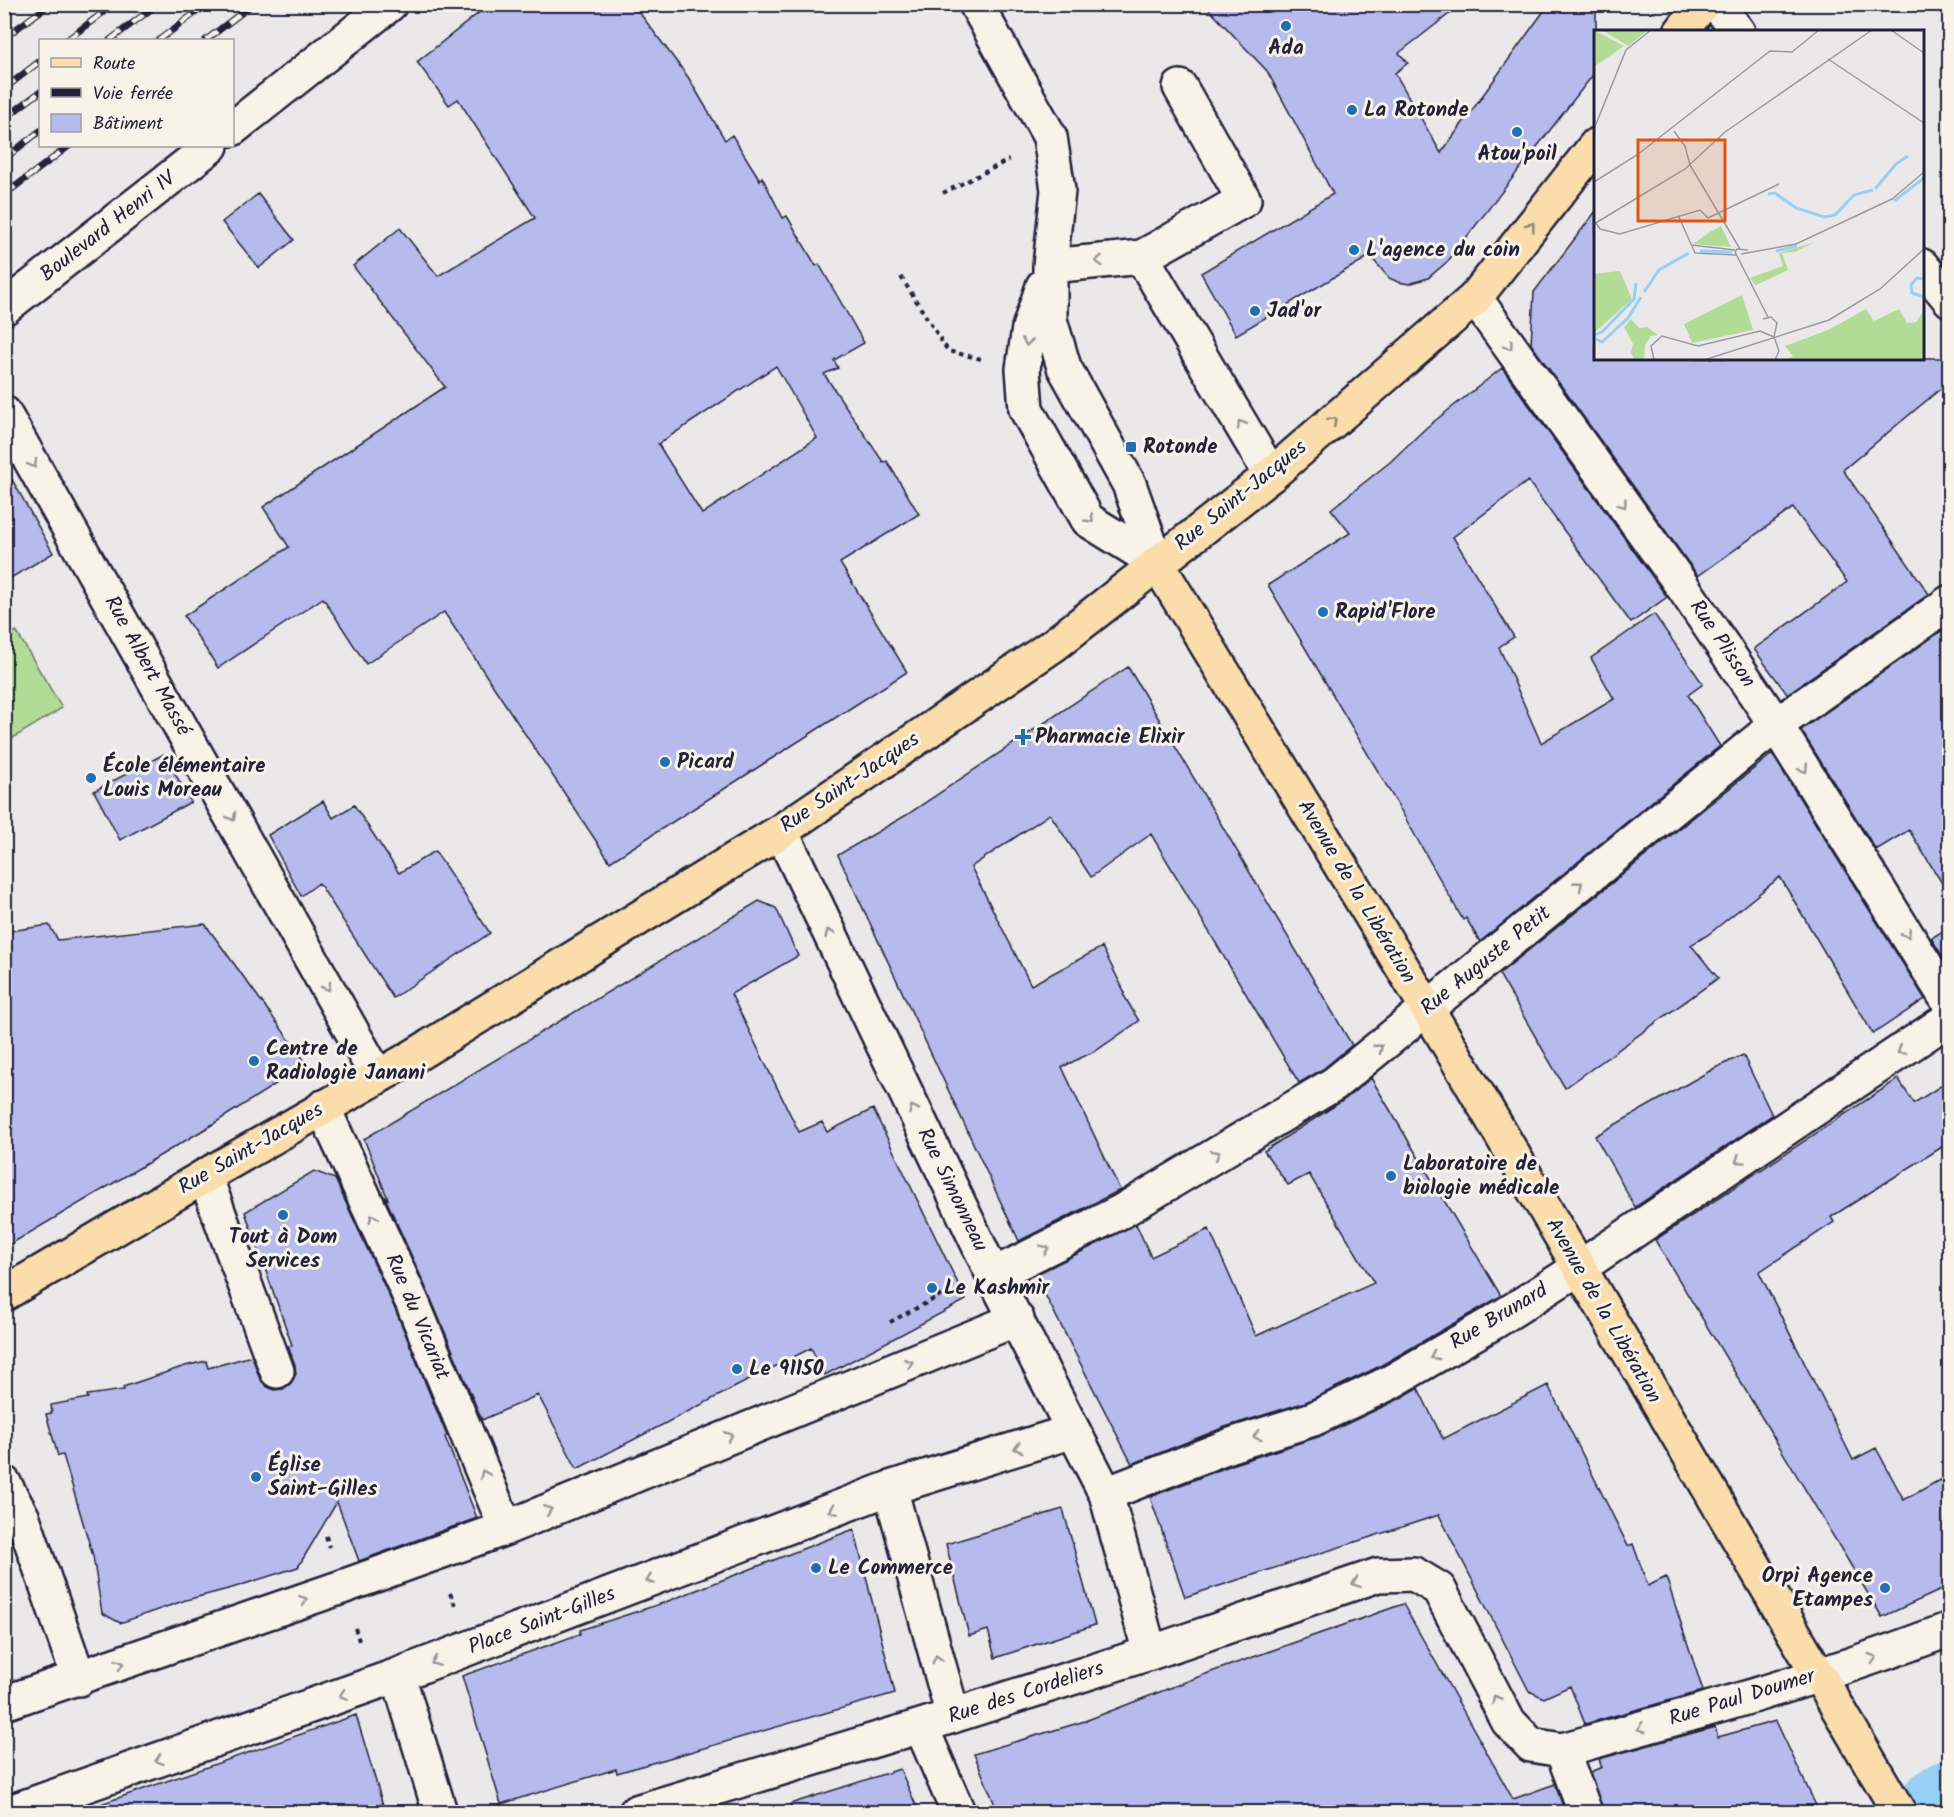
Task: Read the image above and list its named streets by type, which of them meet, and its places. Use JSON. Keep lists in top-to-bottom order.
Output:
{
  "streets": {
    "main road": ["Rue Saint-Jacques", "Avenue de la Libération"],
    "street": [
      "Boulevard Henri IV",
      "Rue Plisson",
      "Rue Albert Massé",
      "Rue Auguste Petit",
      "Rue Simonneau",
      "Rue du Vicariat",
      "Rue Brunard",
      "Place Saint-Gilles",
      "Rue des Cordeliers",
      "Rue Paul Doumer"
    ]
  },
  "crossings": [
    ["Rue Saint-Jacques", "Rue Plisson"],
    ["Rue Saint-Jacques", "Rue Albert Massé"],
    ["Rue Saint-Jacques", "Avenue de la Libération"],
    ["Rue Saint-Jacques", "Rue Simonneau"],
    ["Rue Saint-Jacques", "Rue du Vicariat"],
    ["Rue Plisson", "Rue Auguste Petit"],
    ["Avenue de la Libération", "Rue Auguste Petit"],
    ["Avenue de la Libération", "Rue Brunard"],
    ["Avenue de la Libération", "Rue Paul Doumer"],
    ["Rue Auguste Petit", "Rue Simonneau"],
    ["Rue Simonneau", "Rue Brunard"],
    ["Rue Simonneau", "Place Saint-Gilles"],
    ["Rue Simonneau", "Rue des Cordeliers"],
    ["Rue des Cordeliers", "Rue Paul Doumer"]
  ],
  "one_way": [
    "Rue Plisson",
    "Rue Albert Massé",
    "Rue Auguste Petit",
    "Rue Simonneau",
    "Rue Brunard",
    "Rue des Cordeliers"
  ],
  "places": {
    "other": [
      "Ada",
      "La Rotonde",
      "Atou'poil",
      "L'agence du coin",
      "Jad'or",
      "Rapid'Flore",
      "Picard",
      "École élémentaire Louis Moreau",
      "Centre de Radiologie Janani",
      "Laboratoire de biologie médicale",
      "Tout à Dom Services",
      "Le Kashmir",
      "Le 91150",
      "Église Saint-Gilles",
      "Le Commerce",
      "Orpi Agence Etampes"
    ],
    "transit": ["Rotonde"],
    "health": ["Pharmacie Elixir"]
  },
  "legend": ["Route", "Voie ferrée", "Bâtiment"]
}
